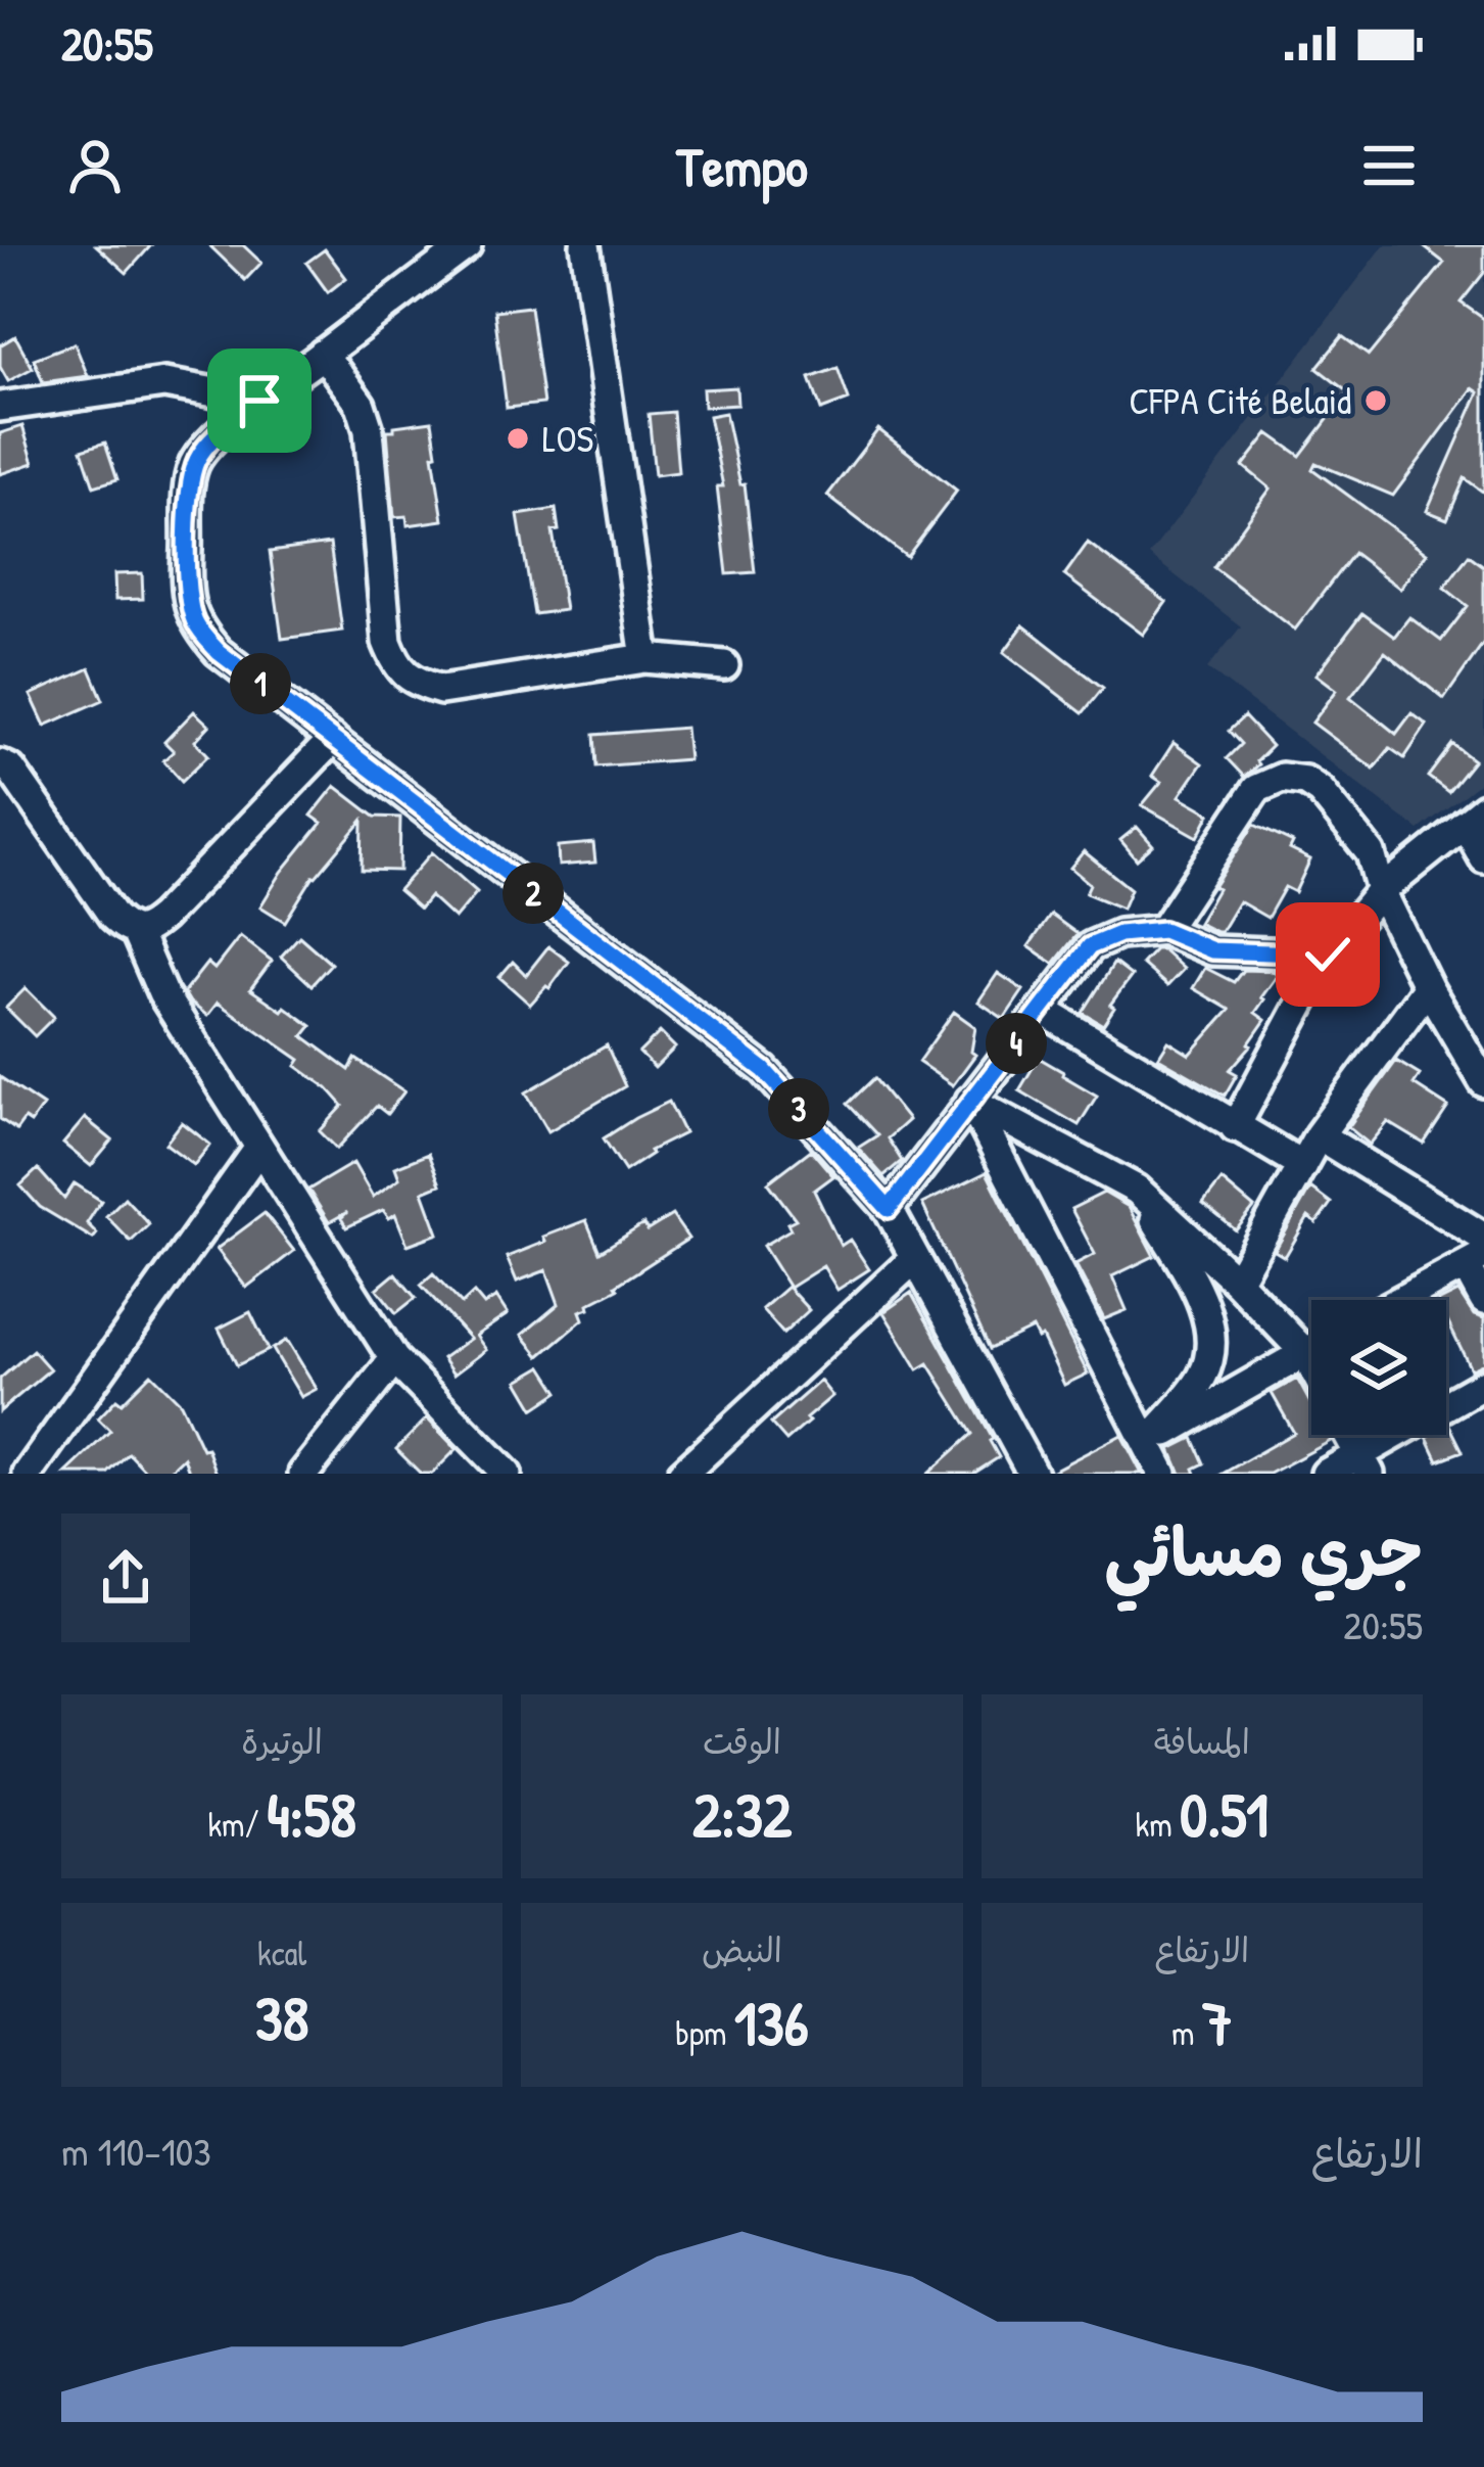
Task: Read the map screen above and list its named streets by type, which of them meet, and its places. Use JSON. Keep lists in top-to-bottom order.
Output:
{
  "places": ["CFPA Cité Belaid", "LOS"],
  "page": {
    "status": "20:55",
    "header": "Tempo",
    "pins": [
      "1",
      "2",
      "4",
      "3"
    ],
    "heading": ["جري مسائي", "20:55"],
    "stats": [
      ["المسافة", "0.51 km"],
      ["الوقت", "2:32"],
      ["الوتيرة", "4:58 /km"],
      ["الارتفاع", "7 m"],
      ["النبض", "136 bpm"],
      ["kcal", "38"]
    ],
    "chart": ["الارتفاع", "103–110 m"]
  }
}
